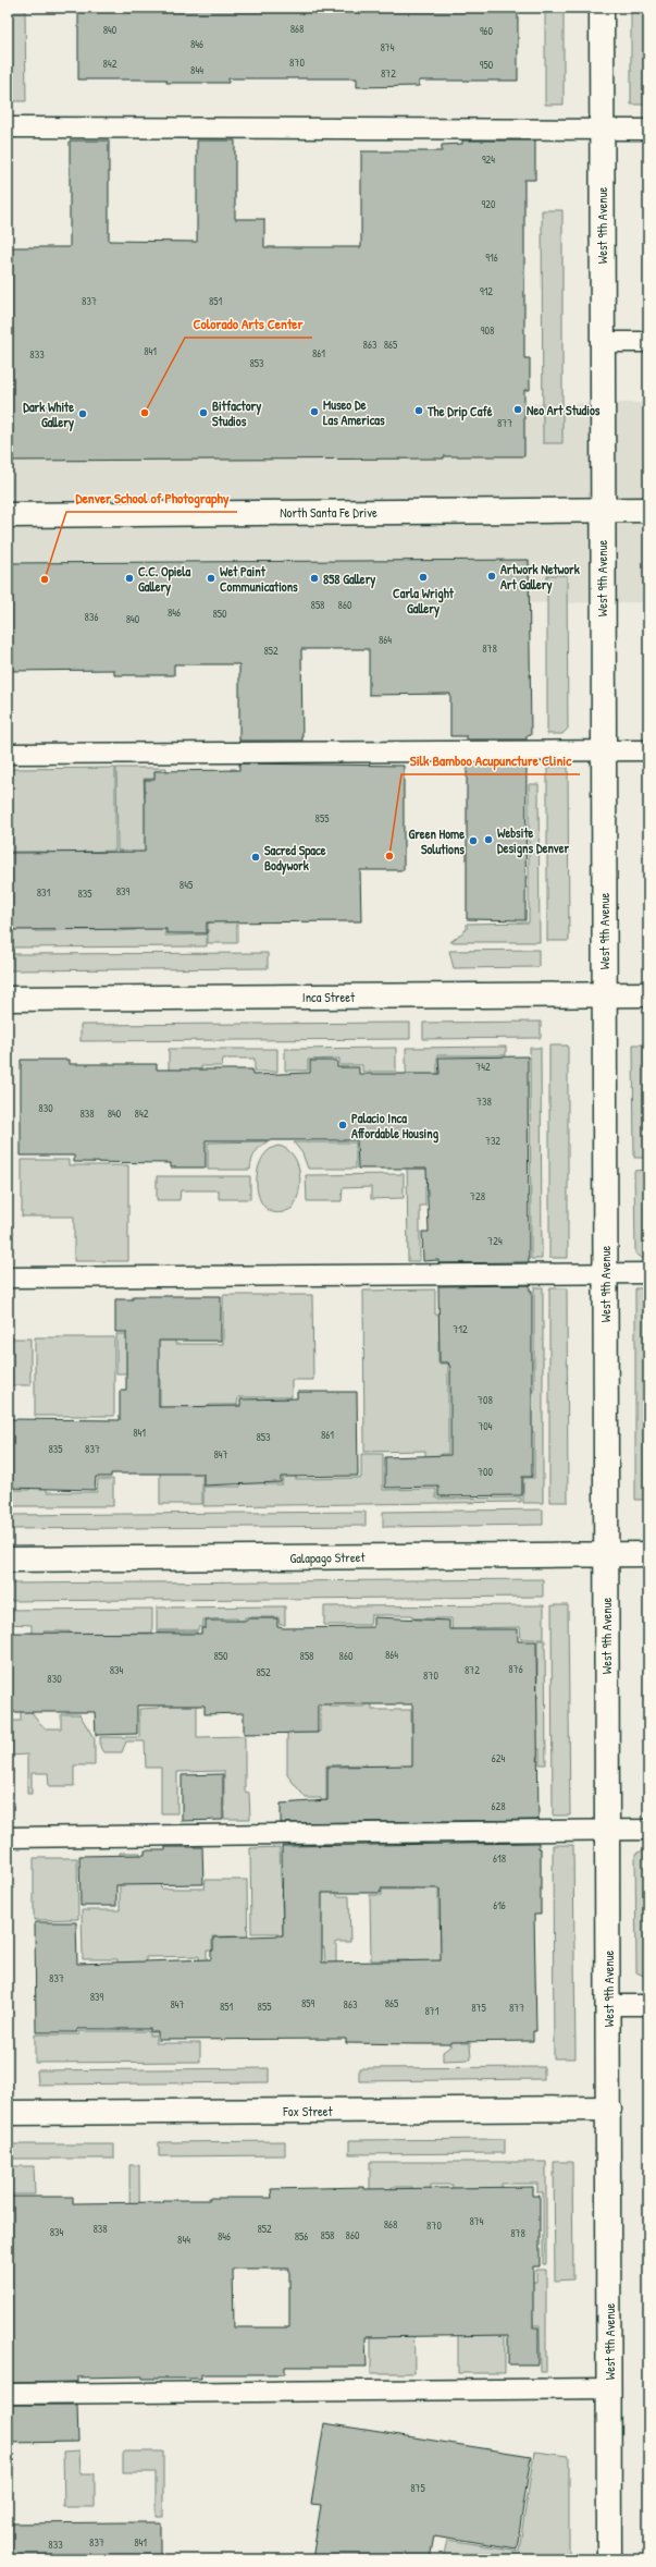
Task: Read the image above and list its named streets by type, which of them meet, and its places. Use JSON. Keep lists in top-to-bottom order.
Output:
{
  "streets": {
    "street": [
      "West 9th Avenue",
      "North Santa Fe Drive",
      "Inca Street",
      "Galapago Street",
      "Fox Street"
    ]
  },
  "crossings": [
    ["West 9th Avenue", "North Santa Fe Drive"],
    ["West 9th Avenue", "Inca Street"],
    ["West 9th Avenue", "Galapago Street"],
    ["West 9th Avenue", "Fox Street"]
  ],
  "places": [
    "Neo Art Studios",
    "The Drip Café",
    "Museo De Las Americas",
    "Colorado Arts Center",
    "Bitfactory Studios",
    "Dark White Gallery",
    "Artwork Network Art Gallery",
    "Carla Wright Gallery",
    "C.C. Opiela Gallery",
    "Wet Paint Communications",
    "858 Gallery",
    "Denver School of Photography",
    "Website Designs Denver",
    "Green Home Solutions",
    "Silk Bamboo Acupuncture Clinic",
    "Sacred Space Bodywork",
    "Palacio Inca Affordable Housing"
  ],
  "house_numbers": [
    "868",
    "840",
    "960",
    "846",
    "874",
    "870",
    "842",
    "950",
    "844",
    "872",
    "924",
    "920",
    "916",
    "912",
    "837",
    "851",
    "908",
    "863",
    "865",
    "841",
    "861",
    "833",
    "853",
    "877",
    "858",
    "860",
    "846",
    "850",
    "836",
    "840",
    "864",
    "878",
    "852",
    "855",
    "845",
    "839",
    "831",
    "835",
    "742",
    "738",
    "830",
    "838",
    "840",
    "842",
    "732",
    "728",
    "724",
    "712",
    "708",
    "704",
    "841",
    "861",
    "853",
    "835",
    "837",
    "847",
    "700",
    "864",
    "850",
    "858",
    "860",
    "876",
    "834",
    "872",
    "852",
    "870",
    "830",
    "624",
    "628",
    "618",
    "616",
    "837",
    "839",
    "859",
    "865",
    "847",
    "863",
    "851",
    "855",
    "875",
    "877",
    "871",
    "874",
    "868",
    "870",
    "838",
    "852",
    "834",
    "878",
    "858",
    "860",
    "846",
    "856",
    "844",
    "875",
    "837",
    "841",
    "833"
  ]
}
